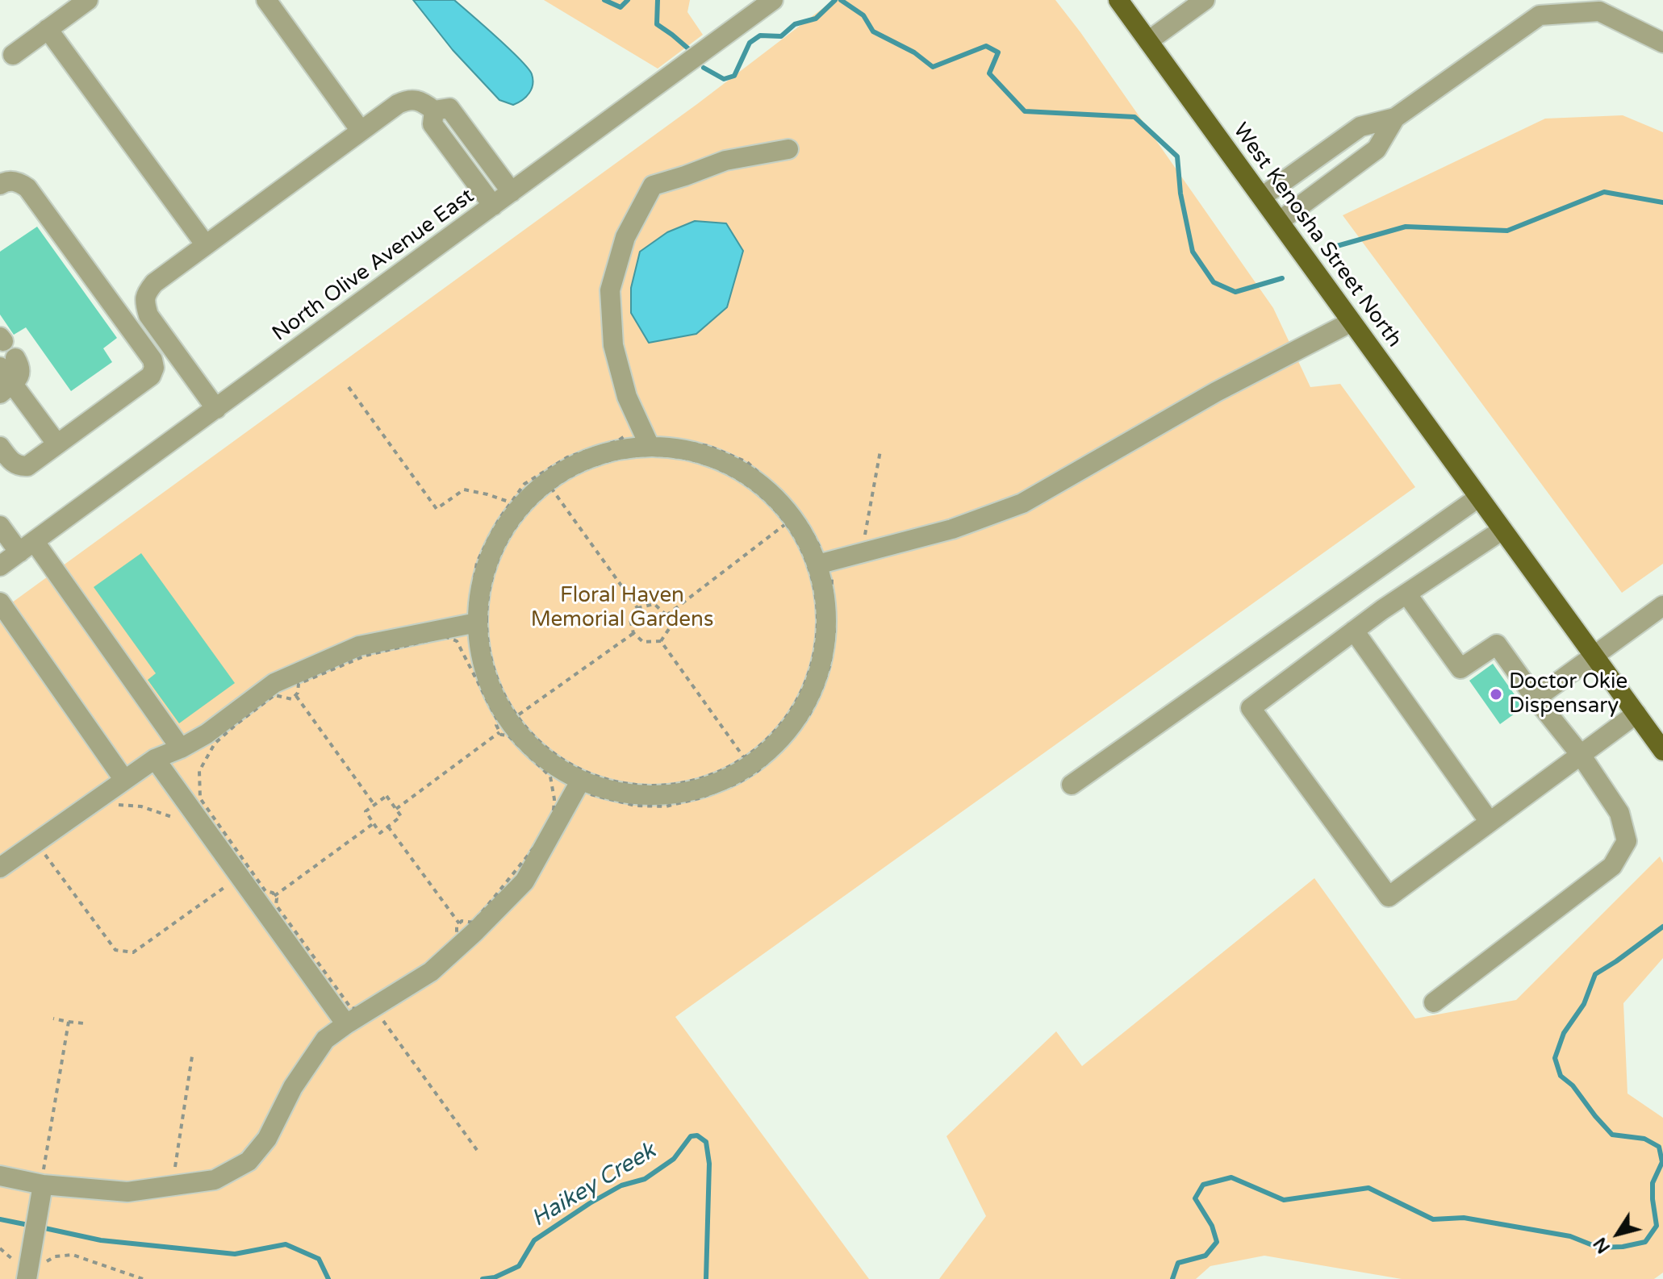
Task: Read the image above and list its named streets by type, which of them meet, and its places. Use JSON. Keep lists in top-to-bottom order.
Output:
{
  "streets": {
    "main road": ["West Kenosha Street North"],
    "street": ["North Olive Avenue East"]
  },
  "water": ["Haikey Creek"],
  "parks": ["Floral Haven Memorial Gardens"],
  "places": ["Doctor Okie Dispensary"],
  "north": "bottom left"
}
